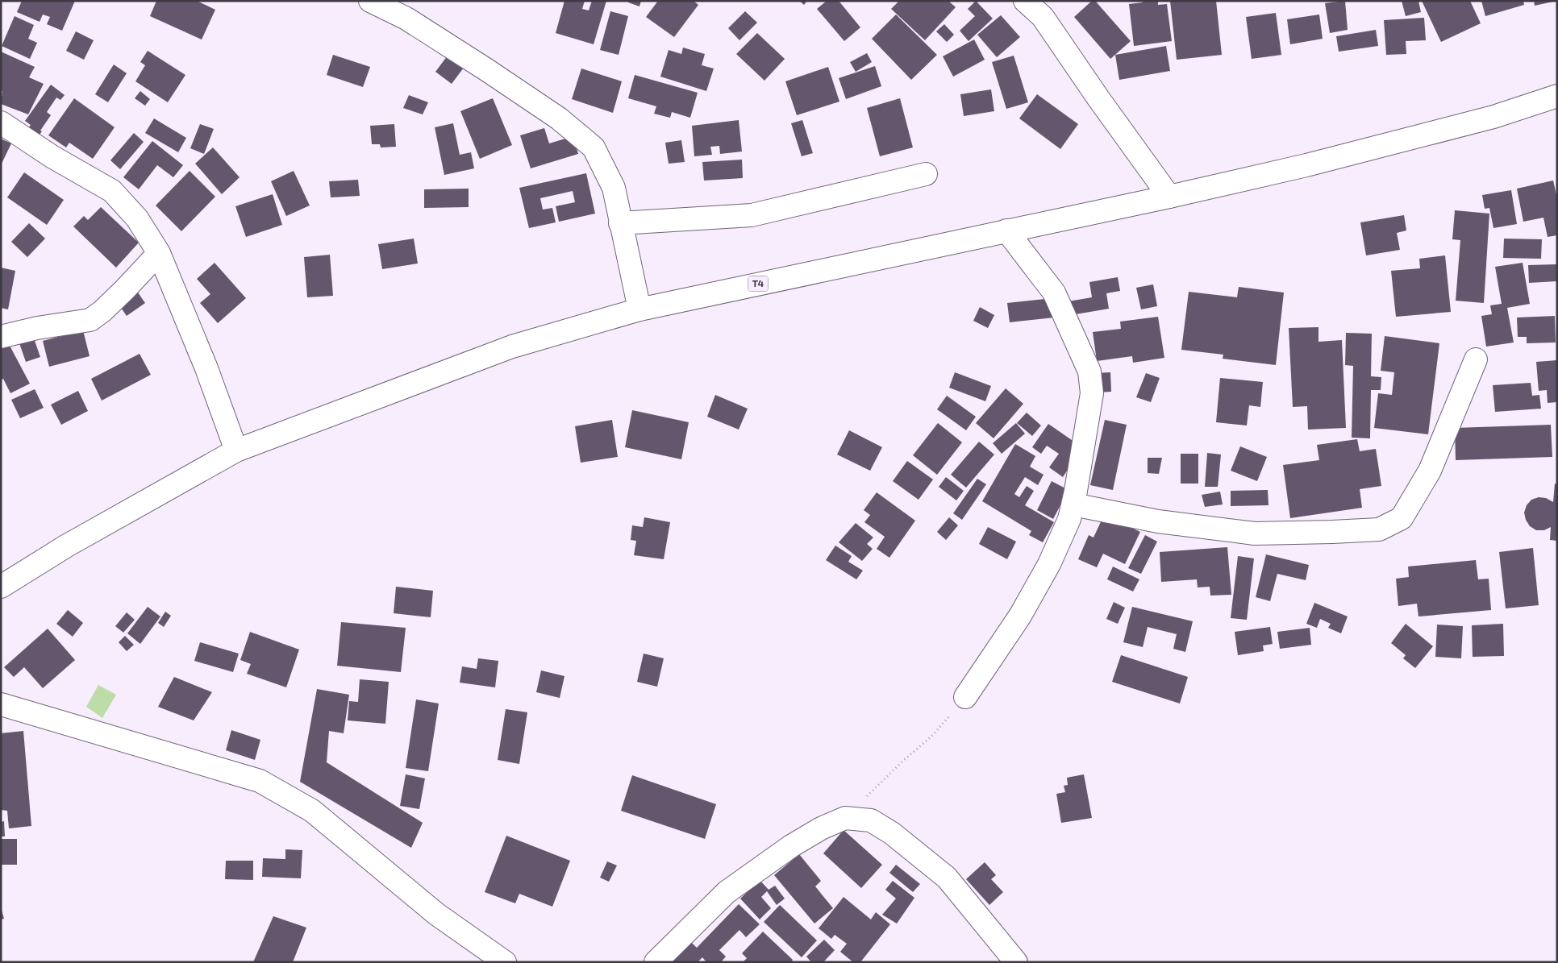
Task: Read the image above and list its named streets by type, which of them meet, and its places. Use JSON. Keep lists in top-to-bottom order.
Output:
{
  "streets": {
    "main road": ["T4"]
  }
}
